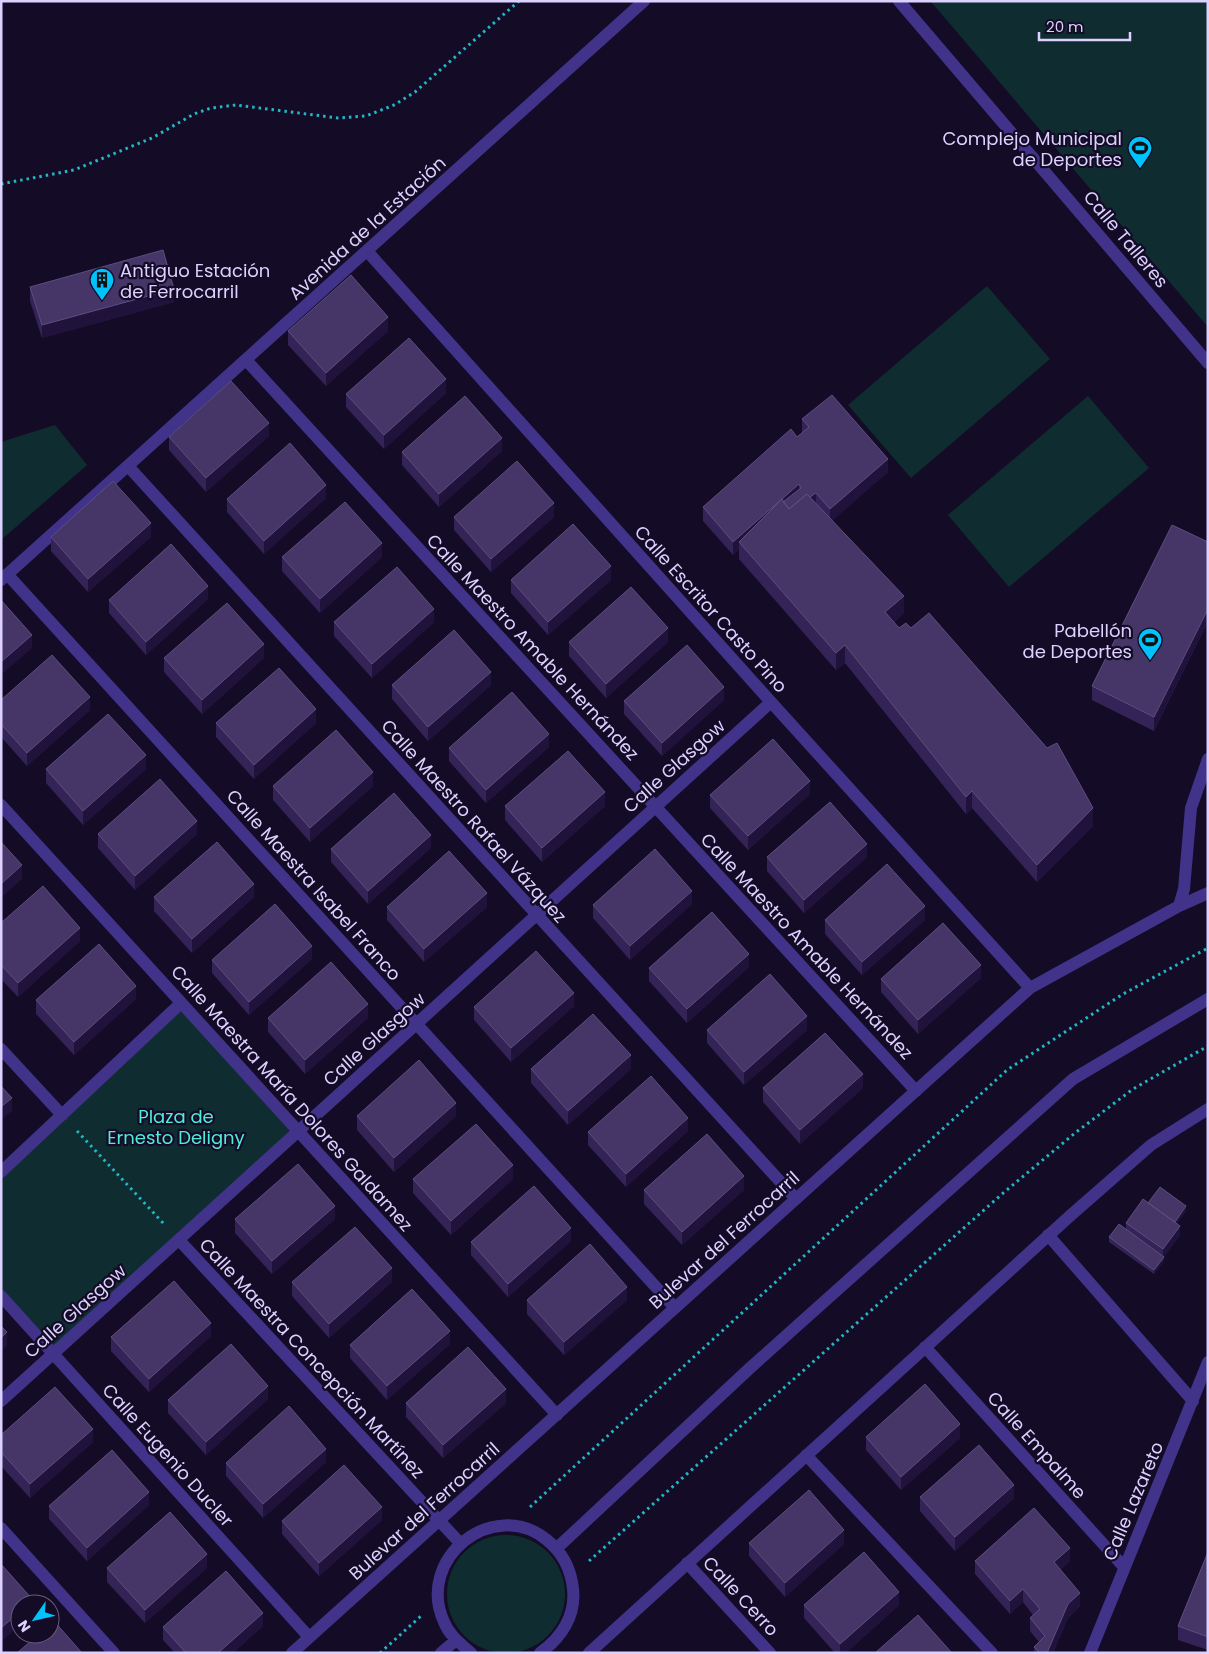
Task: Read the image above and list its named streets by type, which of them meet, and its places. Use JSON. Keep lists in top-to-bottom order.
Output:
{
  "streets": {
    "street": [
      "Avenida de la Estación",
      "Calle Talleres",
      "Calle Escritor Casto Pino",
      "Calle Maestro Amable Hernández",
      "Calle Glasgow",
      "Calle Maestro Rafael Vázquez",
      "Calle Maestra Isabel Franco",
      "Calle Maestra María Dolores Galdamez",
      "Bulevar del Ferrocarril",
      "Calle Maestra Concepción Martínez",
      "Calle Empalme",
      "Calle Eugenio Ducler",
      "Calle Lazareto",
      "Calle Cerro"
    ]
  },
  "crossings": [
    ["Avenida de la Estación", "Calle Escritor Casto Pino"],
    ["Avenida de la Estación", "Calle Maestro Amable Hernández"],
    ["Avenida de la Estación", "Calle Maestro Rafael Vázquez"],
    ["Avenida de la Estación", "Calle Maestra Isabel Franco"],
    ["Calle Escritor Casto Pino", "Calle Glasgow"],
    ["Calle Escritor Casto Pino", "Bulevar del Ferrocarril"],
    ["Calle Maestro Amable Hernández", "Calle Glasgow"],
    ["Calle Maestro Amable Hernández", "Bulevar del Ferrocarril"],
    ["Calle Glasgow", "Calle Maestro Rafael Vázquez"],
    ["Calle Glasgow", "Calle Maestra Isabel Franco"],
    ["Calle Glasgow", "Calle Maestra María Dolores Galdamez"],
    ["Calle Glasgow", "Calle Maestra Concepción Martínez"],
    ["Calle Glasgow", "Calle Eugenio Ducler"],
    ["Calle Maestro Rafael Vázquez", "Bulevar del Ferrocarril"],
    ["Calle Maestra Isabel Franco", "Bulevar del Ferrocarril"],
    ["Calle Maestra María Dolores Galdamez", "Bulevar del Ferrocarril"],
    ["Bulevar del Ferrocarril", "Calle Maestra Concepción Martínez"],
    ["Bulevar del Ferrocarril", "Calle Eugenio Ducler"],
    ["Calle Empalme", "Calle Lazareto"]
  ],
  "parks": ["Plaza de Ernesto Deligny"],
  "places": {
    "sports": ["Complejo Municipal de Deportes", "Pabellón de Deportes"],
    "building": ["Antiguo Estación de Ferrocarril"]
  },
  "scale_bar": "20 m",
  "north": "bottom left"
}
